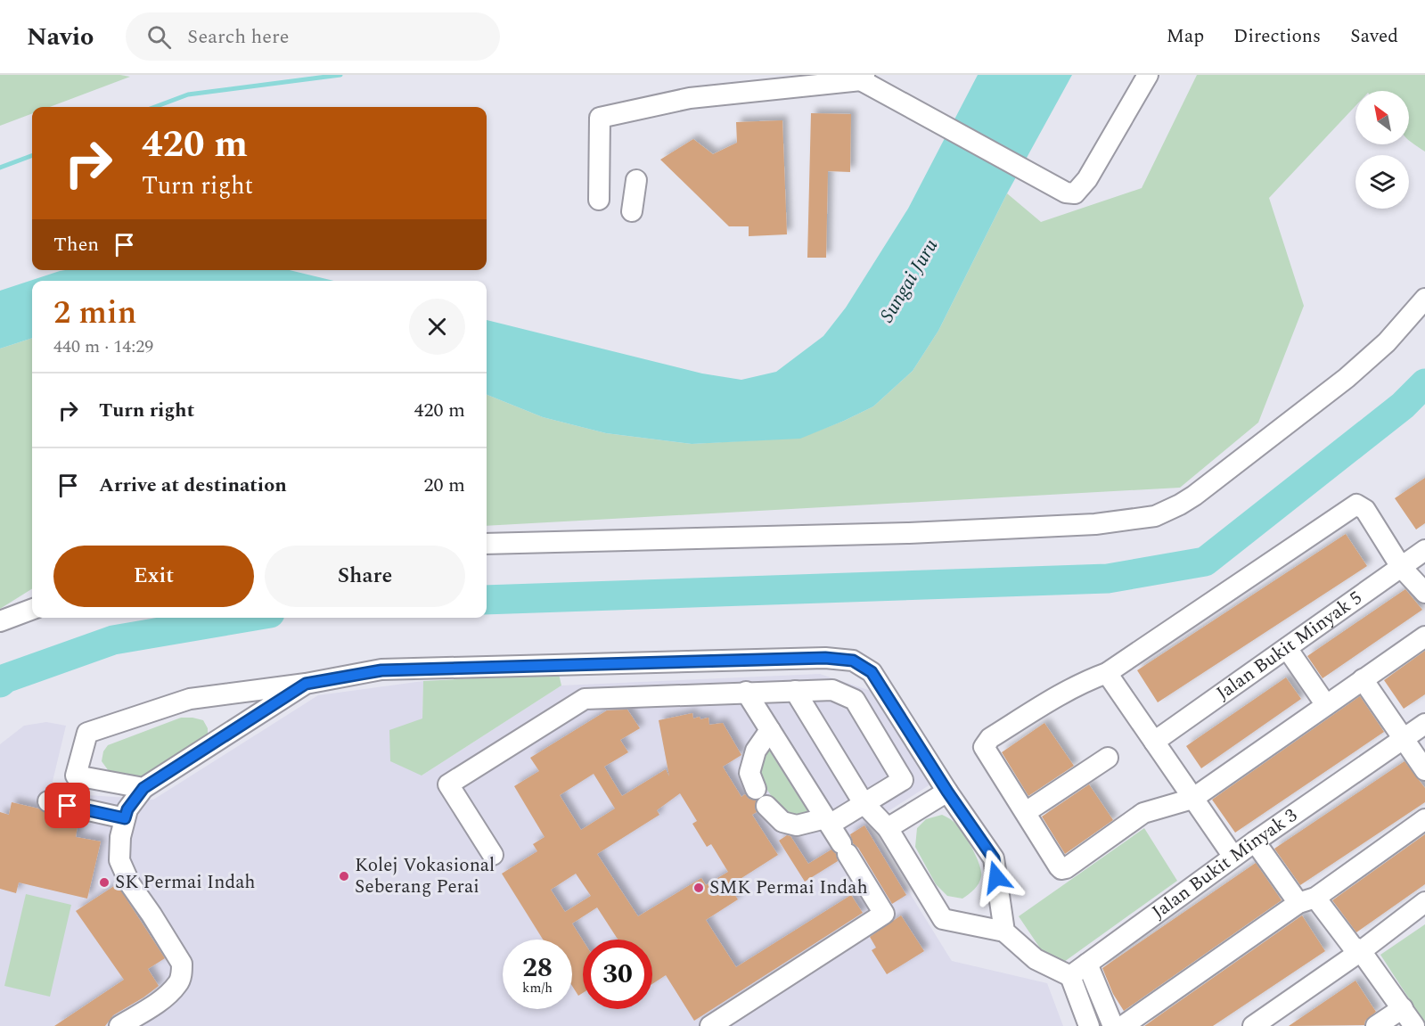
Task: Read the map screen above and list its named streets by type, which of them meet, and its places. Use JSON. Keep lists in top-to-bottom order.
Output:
{
  "streets": {
    "street": ["Jalan Bukit Minyak 5", "Jalan Bukit Minyak 3"]
  },
  "water": ["Sungai Juru"],
  "places": ["Kolej Vokasional Seberang Perai", "SK Permai Indah", "SMK Permai Indah"],
  "north": "top left",
  "page": {
    "header": "Navio",
    "search": "Search here",
    "nav": ["Map", "Directions", "Saved"],
    "turn": ["420 m", "Turn right"],
    "then": "Then",
    "heading": ["2 min", "440 m · 14:29"],
    "list": [
      {
        "name": "Turn right",
        "value": "420 m"
      },
      {
        "name": "Arrive at destination",
        "value": "20 m"
      }
    ],
    "buttons": ["Exit", "Share"],
    "speed": "28 km/h",
    "limit": "30"
  }
}
